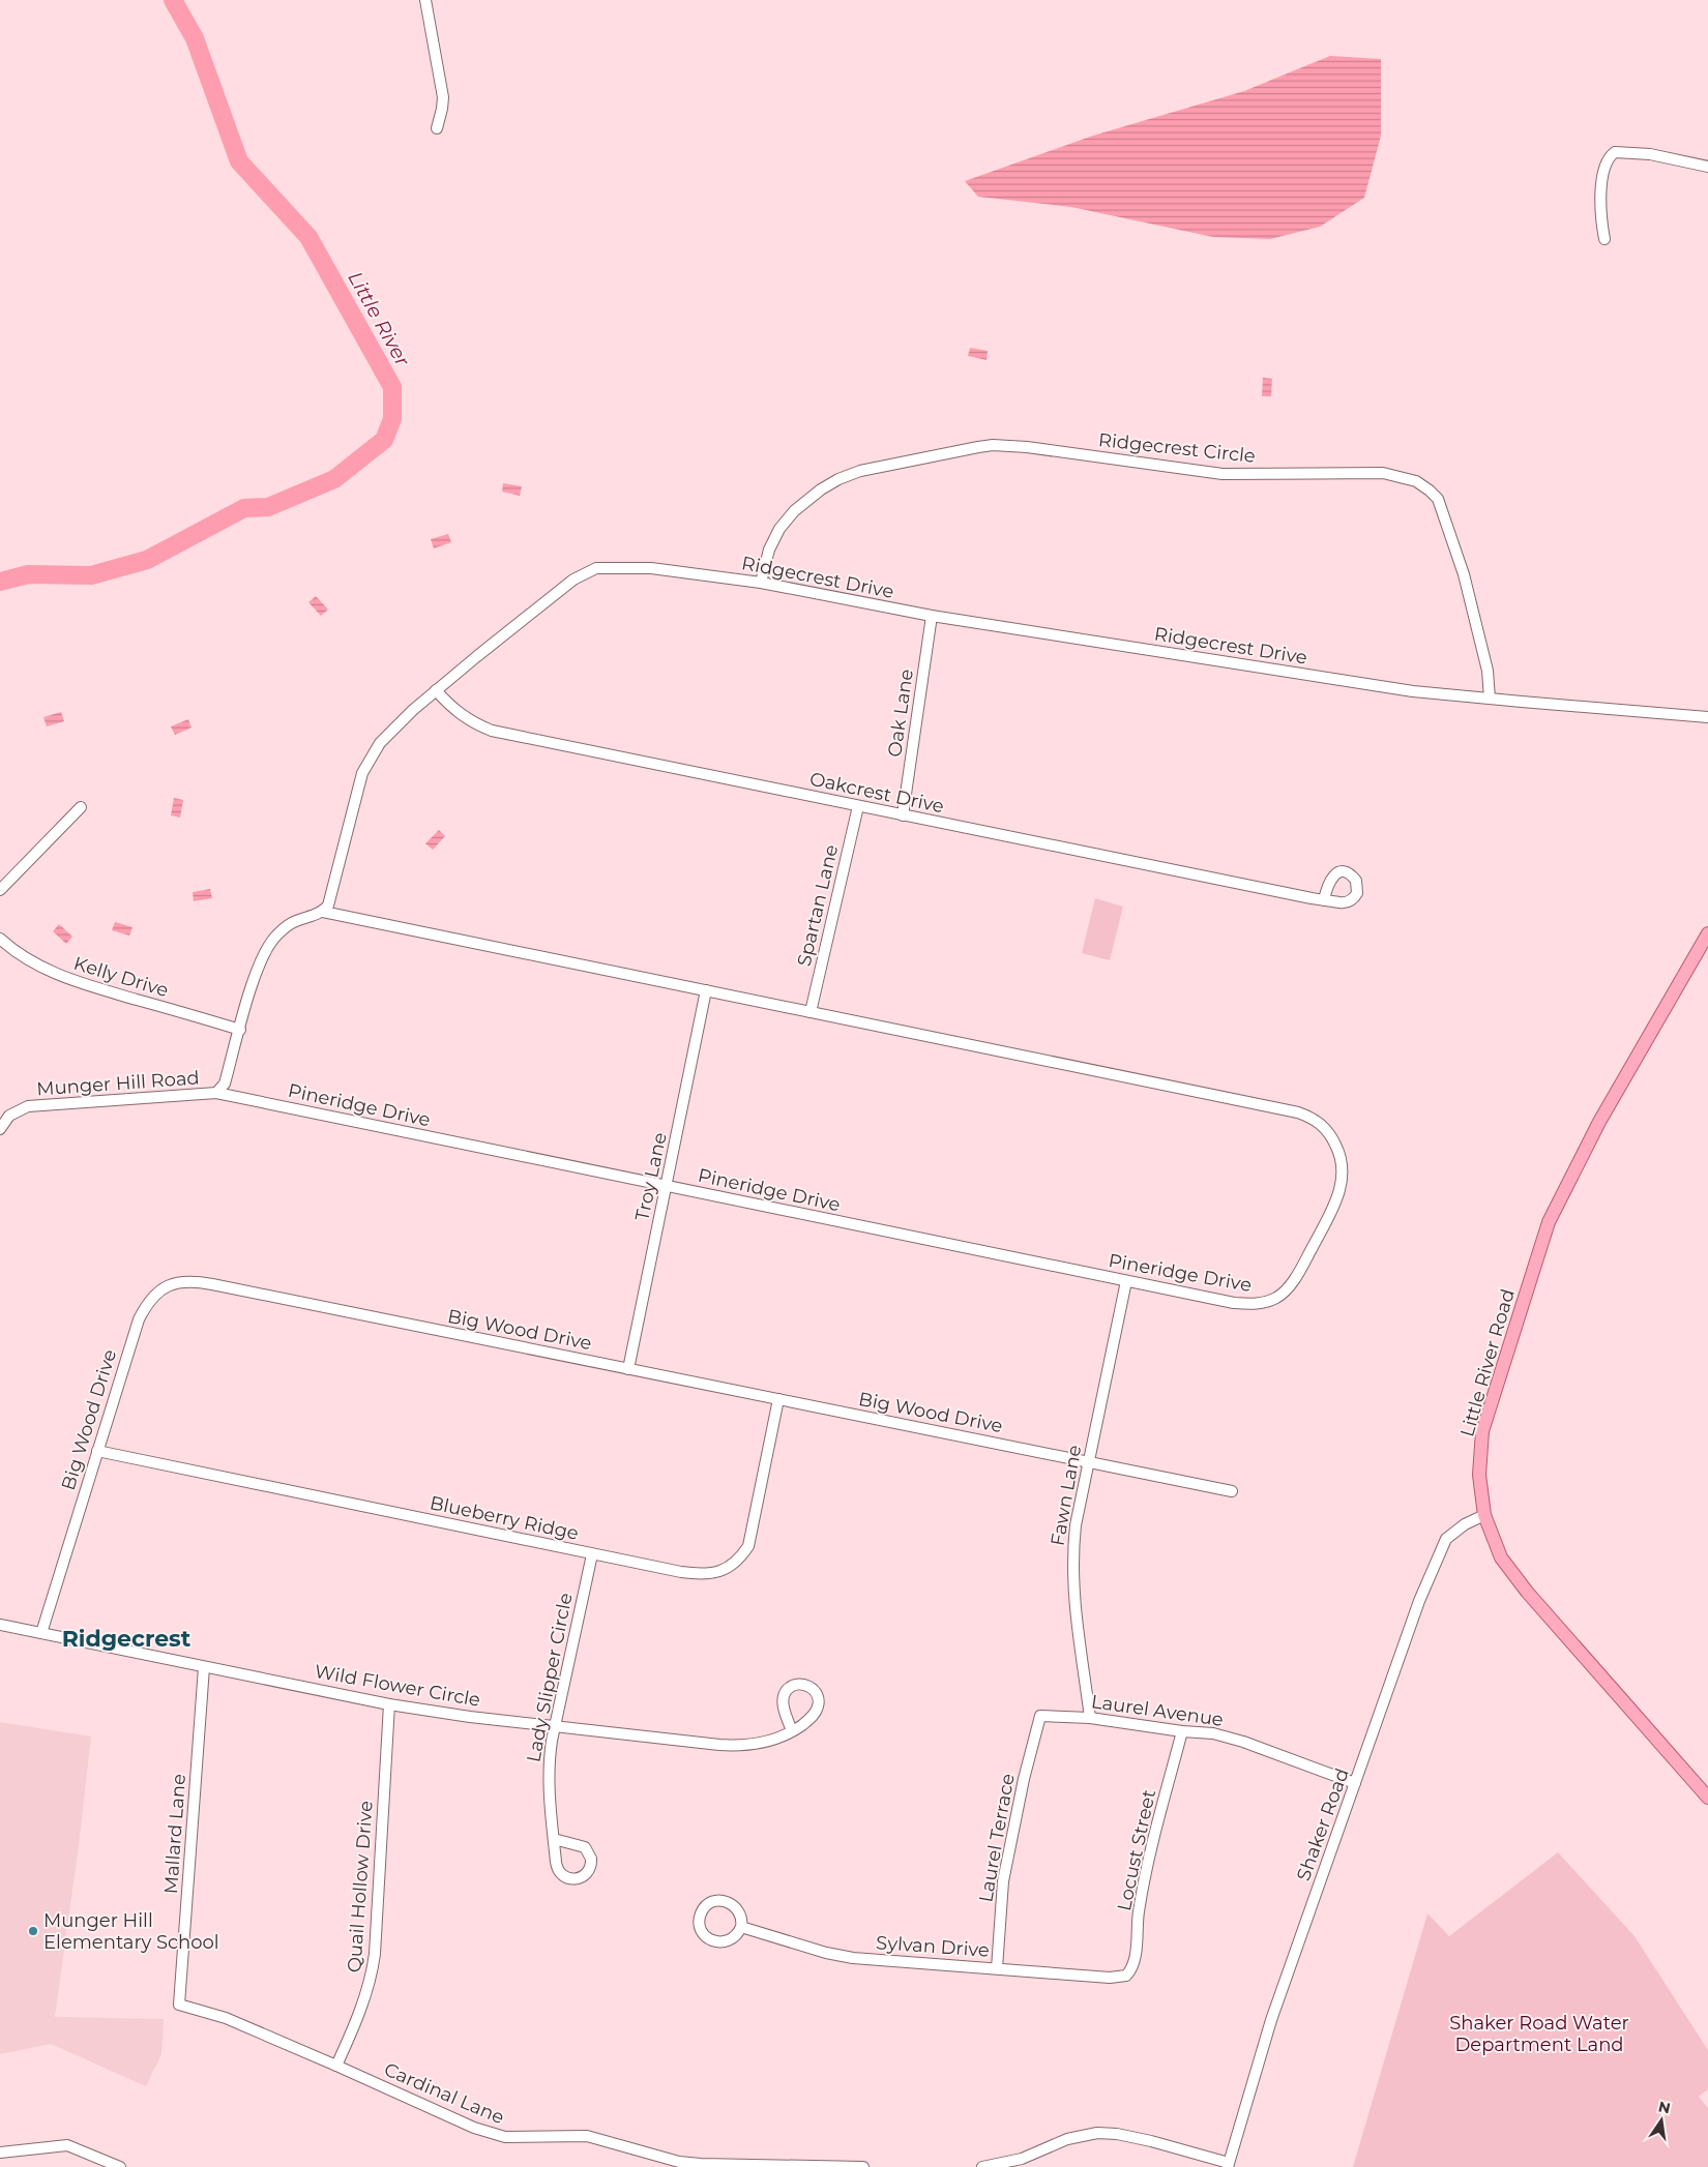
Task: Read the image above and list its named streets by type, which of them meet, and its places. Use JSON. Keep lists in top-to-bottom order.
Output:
{
  "streets": {
    "main road": ["Little River Road"],
    "street": [
      "Ridgecrest Circle",
      "Ridgecrest Drive",
      "Oak Lane",
      "Oakcrest Drive",
      "Spartan Lane",
      "Kelly Drive",
      "Munger Hill Road",
      "Pineridge Drive",
      "Troy Lane",
      "Big Wood Drive",
      "Fawn Lane",
      "Blueberry Ridge",
      "Lady Slipper Circle",
      "Wild Flower Circle",
      "Laurel Avenue",
      "Shaker Road",
      "Mallard Lane",
      "Laurel Terrace",
      "Locust Street",
      "Quail Hollow Drive",
      "Sylvan Drive",
      "Cardinal Lane"
    ]
  },
  "crossings": [
    ["Ridgecrest Circle", "Ridgecrest Drive"],
    ["Ridgecrest Drive", "Oak Lane"],
    ["Ridgecrest Drive", "Oakcrest Drive"],
    ["Ridgecrest Drive", "Pineridge Drive"],
    ["Oak Lane", "Oakcrest Drive"],
    ["Oakcrest Drive", "Spartan Lane"],
    ["Spartan Lane", "Pineridge Drive"],
    ["Munger Hill Road", "Pineridge Drive"],
    ["Pineridge Drive", "Troy Lane"],
    ["Pineridge Drive", "Fawn Lane"],
    ["Troy Lane", "Big Wood Drive"],
    ["Big Wood Drive", "Fawn Lane"],
    ["Big Wood Drive", "Blueberry Ridge"],
    ["Big Wood Drive", "Wild Flower Circle"],
    ["Little River Road", "Shaker Road"],
    ["Fawn Lane", "Laurel Avenue"],
    ["Blueberry Ridge", "Lady Slipper Circle"],
    ["Lady Slipper Circle", "Wild Flower Circle"],
    ["Wild Flower Circle", "Mallard Lane"],
    ["Wild Flower Circle", "Quail Hollow Drive"],
    ["Laurel Avenue", "Shaker Road"],
    ["Laurel Avenue", "Laurel Terrace"],
    ["Laurel Avenue", "Locust Street"],
    ["Mallard Lane", "Cardinal Lane"],
    ["Laurel Terrace", "Sylvan Drive"],
    ["Locust Street", "Sylvan Drive"],
    ["Quail Hollow Drive", "Cardinal Lane"]
  ],
  "districts": ["Ridgecrest"],
  "water": ["Little River"],
  "parks": ["Shaker Road Water Department Land"],
  "places": ["Munger Hill Elementary School"],
  "north": "top"
}
